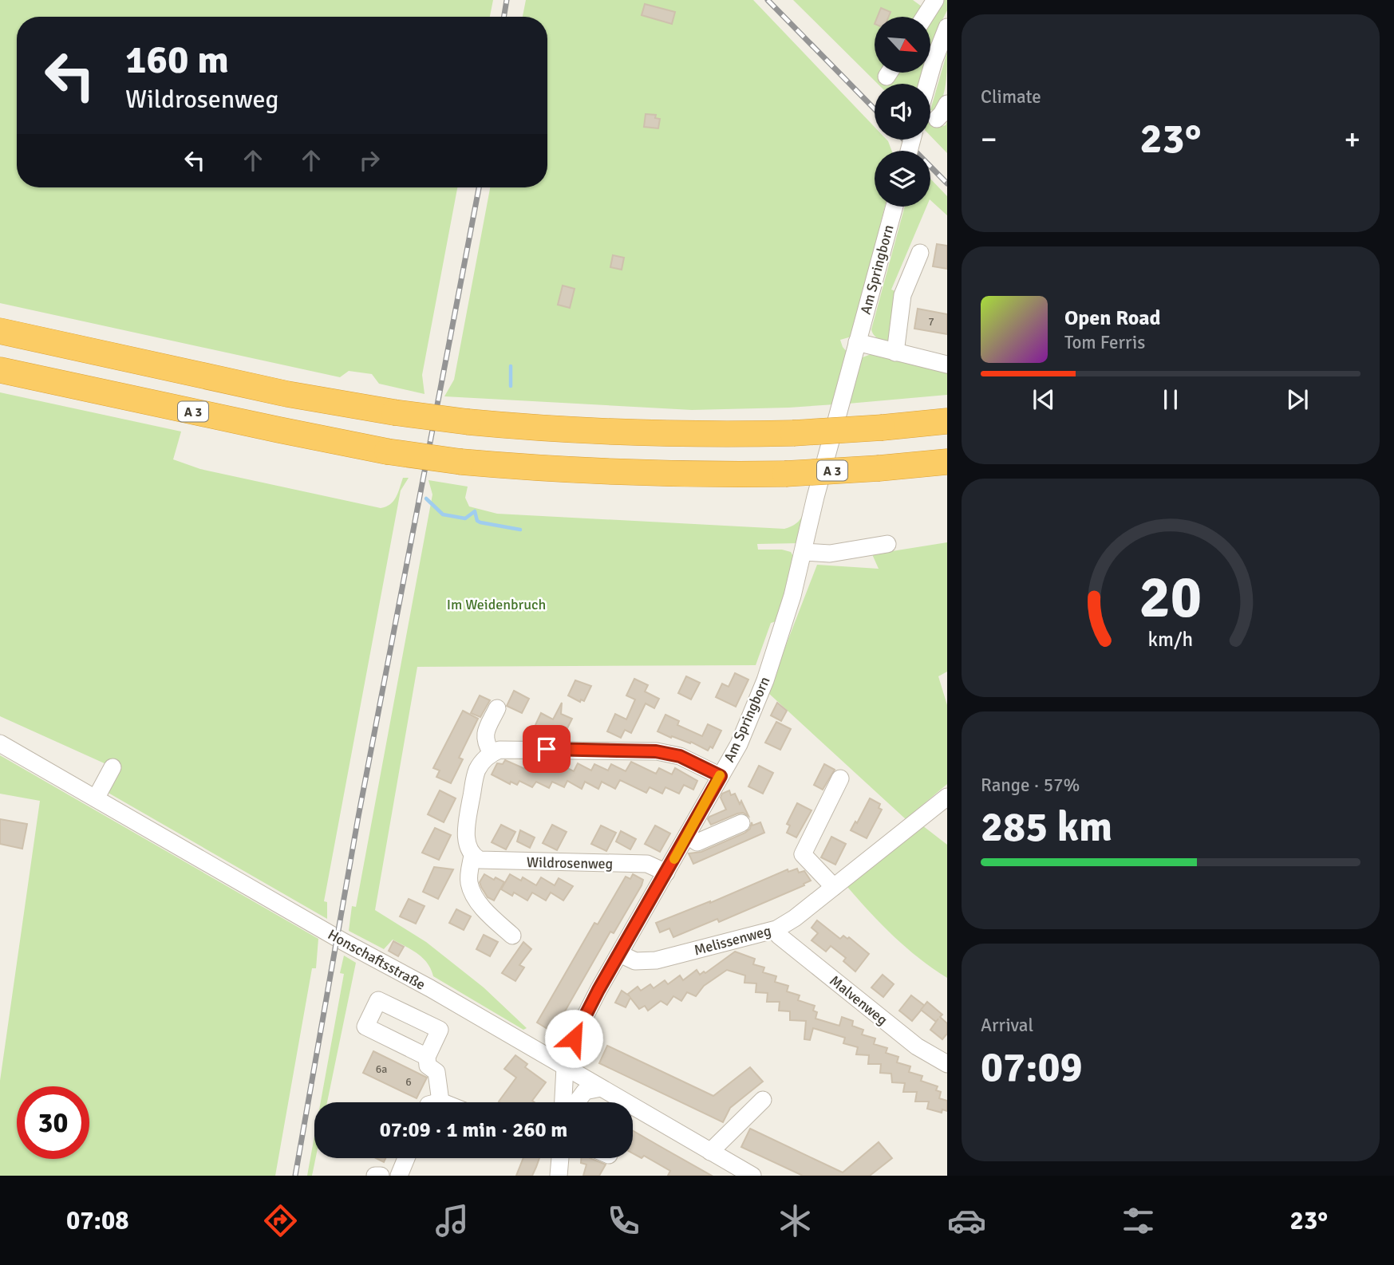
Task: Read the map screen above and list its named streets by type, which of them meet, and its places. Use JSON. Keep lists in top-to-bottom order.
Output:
{
  "streets": {
    "highway": ["A 3"],
    "street": [
      "Am Springborn",
      "Wildrosenweg",
      "Melissenweg",
      "Honschaftsstraße",
      "Malvenweg"
    ]
  },
  "crossings": [
    ["Am Springborn", "Wildrosenweg"],
    ["Am Springborn", "Melissenweg"],
    ["Am Springborn", "Honschaftsstraße"],
    ["Melissenweg", "Malvenweg"]
  ],
  "parks": ["Im Weidenbruch"],
  "house_numbers": ["7", "6a", "6"],
  "north": "bottom right",
  "page": {
    "tile": [
      "Climate",
      ["Range · 57%", "285 km"],
      ["Arrival", "07:09"]
    ],
    "turn": ["160 m", "Wildrosenweg"],
    "heat": ["−", "23°", "+"],
    "song": ["Open Road", "Tom Ferris"],
    "limit": "30",
    "trip": "07:09 · 1 min · 260 m",
    "tabs": ["07:08", "23°"],
    "gauge": ["20", "km/h"]
  }
}
